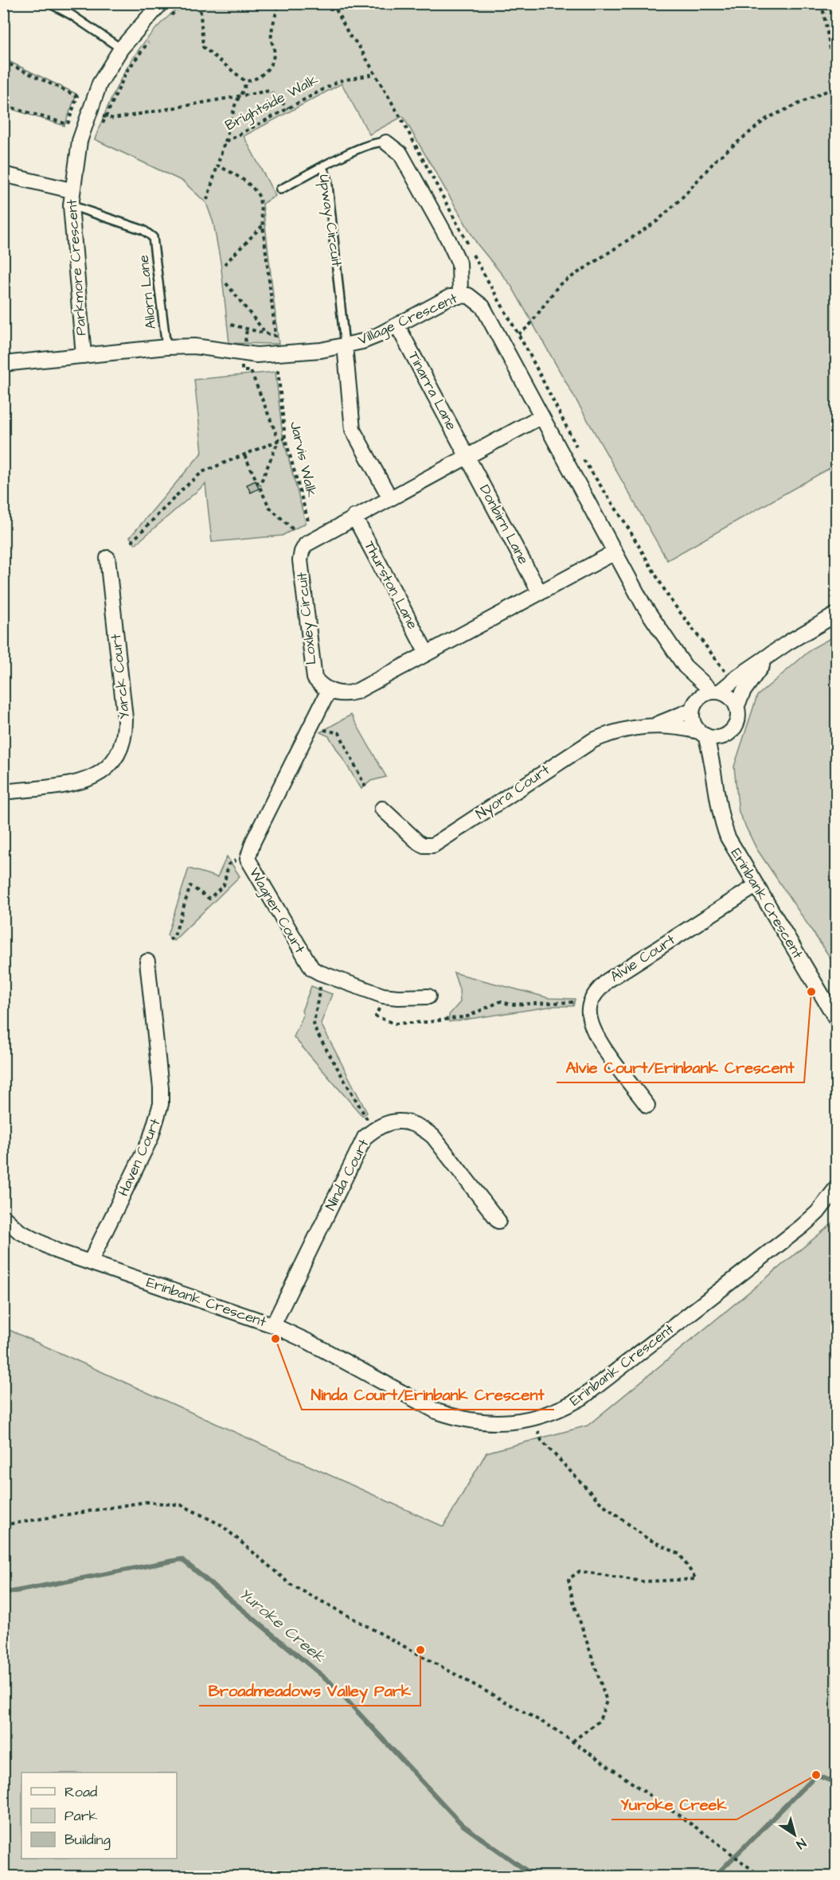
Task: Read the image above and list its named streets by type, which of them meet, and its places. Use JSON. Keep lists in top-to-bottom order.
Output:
{
  "streets": {
    "street": [
      "Upway Circuit",
      "Parkmore Crescent",
      "Village Crescent",
      "Tinarra Lane",
      "Donbirn Lane",
      "Thurston Lane",
      "Loxley Circuit",
      "Yarck Court",
      "Nyora Court",
      "Erinbank Crescent",
      "Wagner Court",
      "Alvie Court",
      "Haven Court",
      "Ninda Court"
    ],
    "lane": ["Allorn Lane"],
    "path": ["Brightside Walk", "Jarvis Walk"]
  },
  "crossings": [
    ["Upway Circuit", "Village Crescent"],
    ["Parkmore Crescent", "Allorn Lane"],
    ["Parkmore Crescent", "Village Crescent"],
    ["Allorn Lane", "Village Crescent"],
    ["Village Crescent", "Tinarra Lane"],
    ["Village Crescent", "Loxley Circuit"],
    ["Village Crescent", "Nyora Court"],
    ["Village Crescent", "Erinbank Crescent"],
    ["Tinarra Lane", "Donbirn Lane"],
    ["Tinarra Lane", "Loxley Circuit"],
    ["Donbirn Lane", "Loxley Circuit"],
    ["Thurston Lane", "Loxley Circuit"],
    ["Loxley Circuit", "Wagner Court"],
    ["Nyora Court", "Erinbank Crescent"],
    ["Erinbank Crescent", "Alvie Court"],
    ["Erinbank Crescent", "Haven Court"],
    ["Erinbank Crescent", "Ninda Court"]
  ],
  "water": ["Yuroke Creek"],
  "places": [
    "Alvie Court/Erinbank Crescent",
    "Ninda Court/Erinbank Crescent",
    "Broadmeadows Valley Park",
    "Yuroke Creek"
  ],
  "legend": ["Road", "Park", "Building"],
  "north": "bottom right"
}
